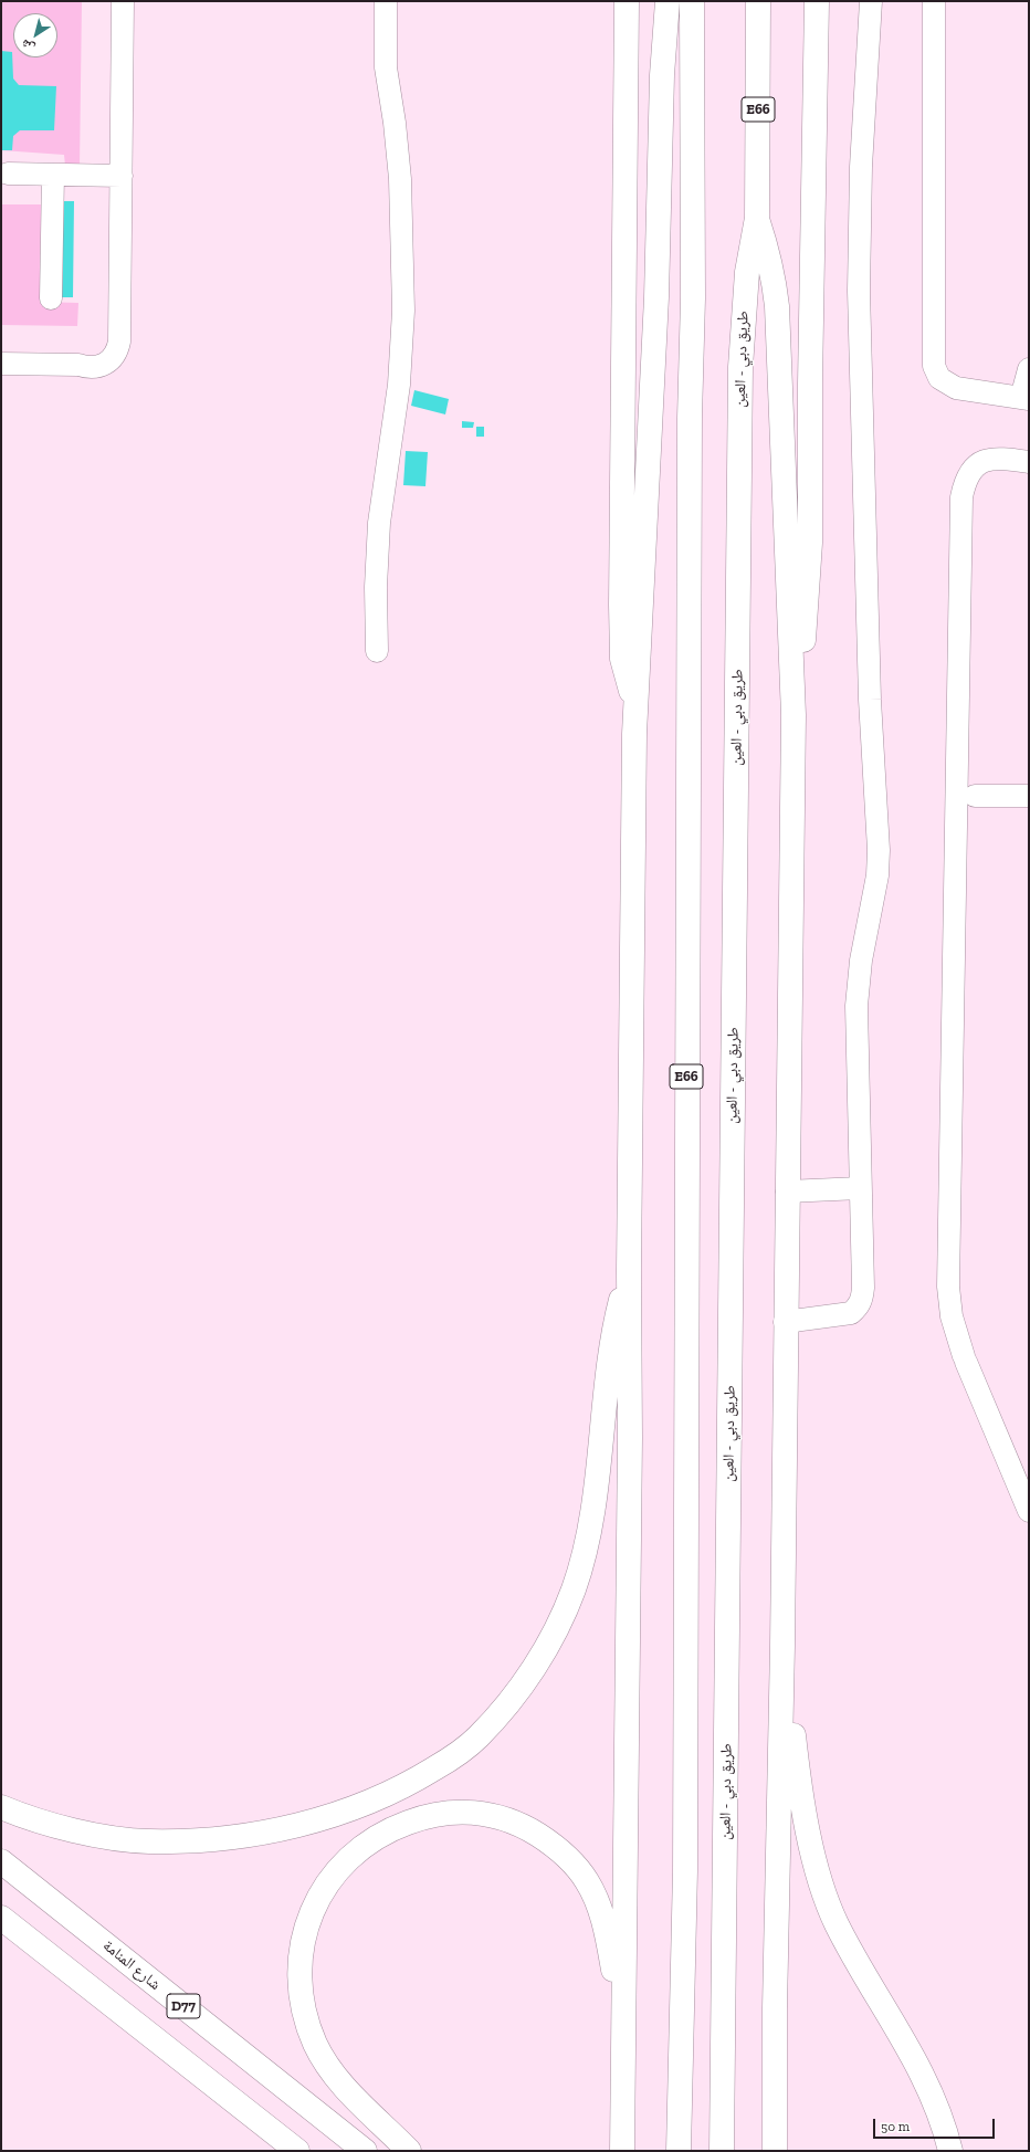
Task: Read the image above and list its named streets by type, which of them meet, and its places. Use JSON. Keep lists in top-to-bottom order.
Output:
{
  "streets": {
    "main road": [
      "E66",
      "طريق دبي - العين",
      "شارع المنامة",
      "D77"
    ]
  },
  "scale_bar": "50 m",
  "north": "bottom left"
}
